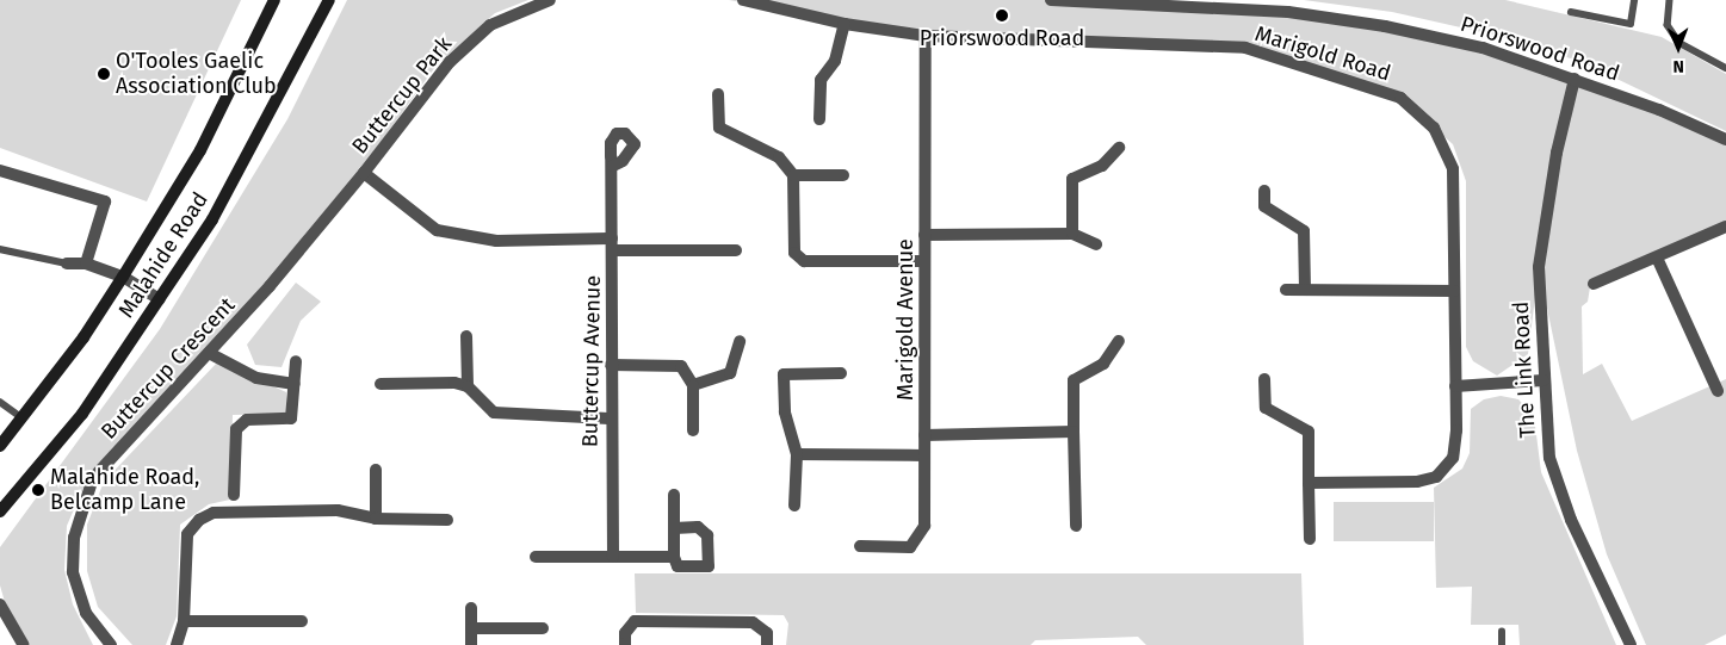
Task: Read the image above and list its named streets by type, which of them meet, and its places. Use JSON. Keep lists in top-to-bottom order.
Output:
{
  "streets": {
    "main road": ["Malahide Road"],
    "street": [
      "Priorswood Road",
      "Marigold Road",
      "Buttercup Park",
      "Marigold Avenue",
      "Buttercup Avenue",
      "Buttercup Crescent",
      "The Link Road"
    ]
  },
  "crossings": [
    ["Priorswood Road", "The Link Road"],
    ["Marigold Road", "Marigold Avenue"],
    ["Buttercup Park", "Buttercup Avenue"],
    ["Buttercup Park", "Buttercup Crescent"]
  ],
  "places": ["Priorswood Road", "O'Tooles Gaelic Association Club", "Malahide Road, Belcamp Lane"],
  "north": "bottom"
}
